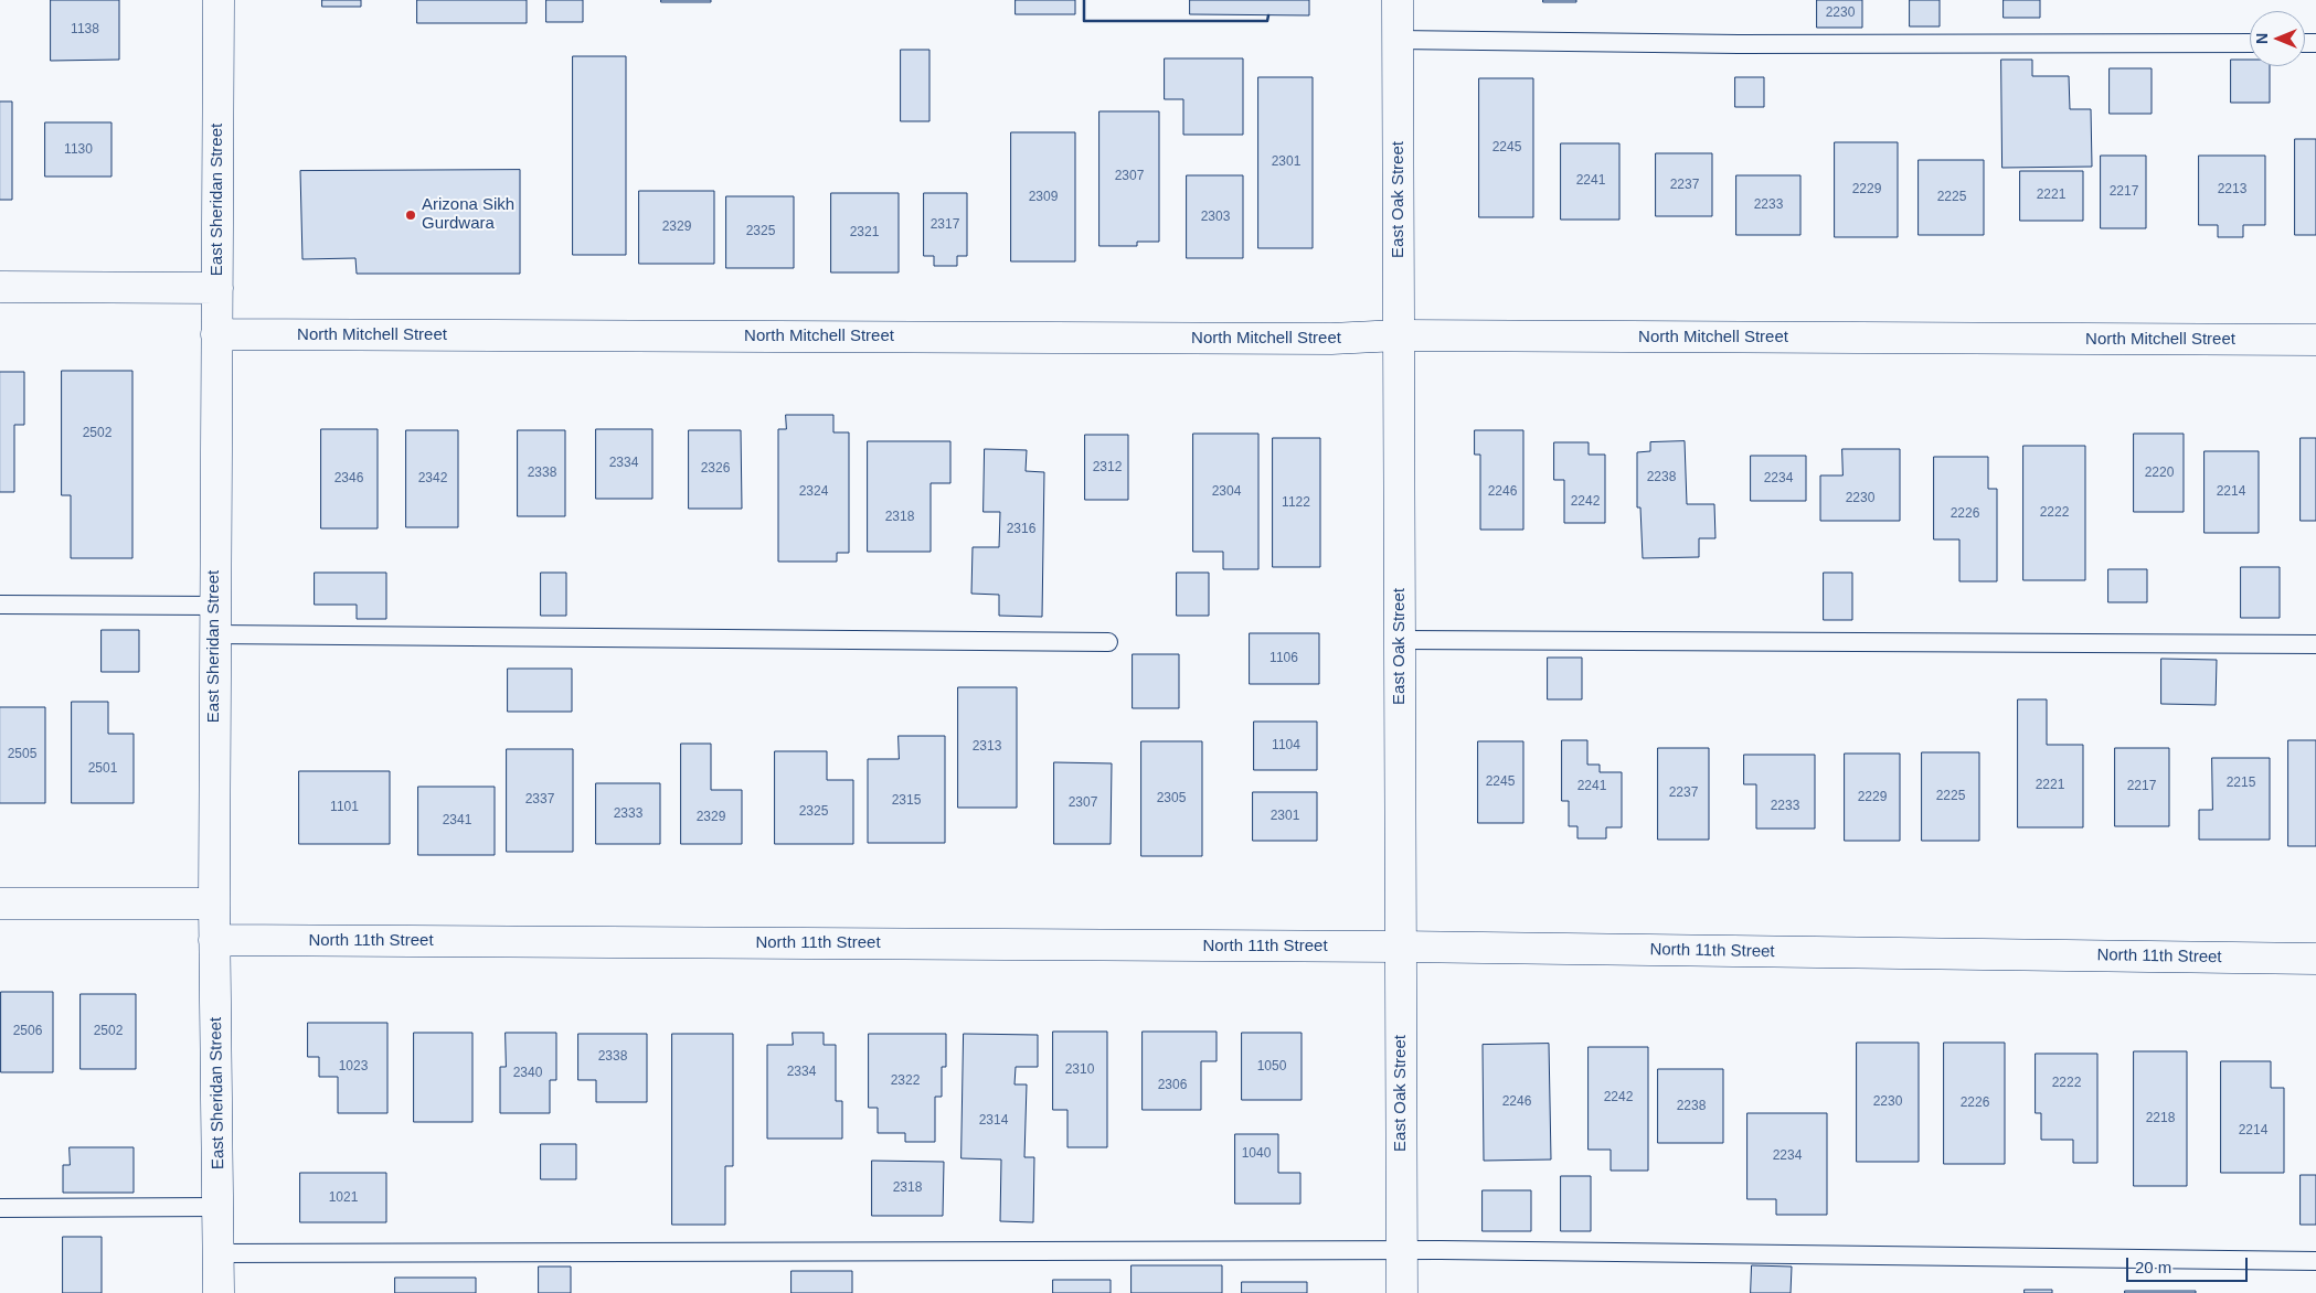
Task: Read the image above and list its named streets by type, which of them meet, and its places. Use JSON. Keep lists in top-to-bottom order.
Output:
{
  "streets": {
    "street": [
      "East Sheridan Street",
      "East Oak Street",
      "North Mitchell Street",
      "North 11th Street"
    ]
  },
  "crossings": [
    ["East Sheridan Street", "North Mitchell Street"],
    ["East Sheridan Street", "North 11th Street"],
    ["East Oak Street", "North Mitchell Street"],
    ["East Oak Street", "North 11th Street"]
  ],
  "places": ["Arizona Sikh Gurdwara"],
  "house_numbers": [
    "2230",
    "1138",
    "2245",
    "1130",
    "2301",
    "2307",
    "2241",
    "2237",
    "2229",
    "2213",
    "2217",
    "2221",
    "2309",
    "2225",
    "2233",
    "2303",
    "2317",
    "2329",
    "2325",
    "2321",
    "2502",
    "2334",
    "2312",
    "2326",
    "2338",
    "2220",
    "2238",
    "2346",
    "2342",
    "2234",
    "2324",
    "2304",
    "2246",
    "2214",
    "2230",
    "2242",
    "1122",
    "2222",
    "2226",
    "2318",
    "2316",
    "1106",
    "1104",
    "2313",
    "2505",
    "2501",
    "2245",
    "2215",
    "2221",
    "2241",
    "2217",
    "2237",
    "2225",
    "2229",
    "2305",
    "2337",
    "2315",
    "2307",
    "2233",
    "1101",
    "2325",
    "2333",
    "2301",
    "2329",
    "2341",
    "2506",
    "2502",
    "2338",
    "1023",
    "1050",
    "2310",
    "2334",
    "2340",
    "2322",
    "2222",
    "2306",
    "2242",
    "2246",
    "2230",
    "2226",
    "2238",
    "2218",
    "2314",
    "2214",
    "1040",
    "2234",
    "2318",
    "1021"
  ],
  "scale_bar": "20 m",
  "north": "left"
}
